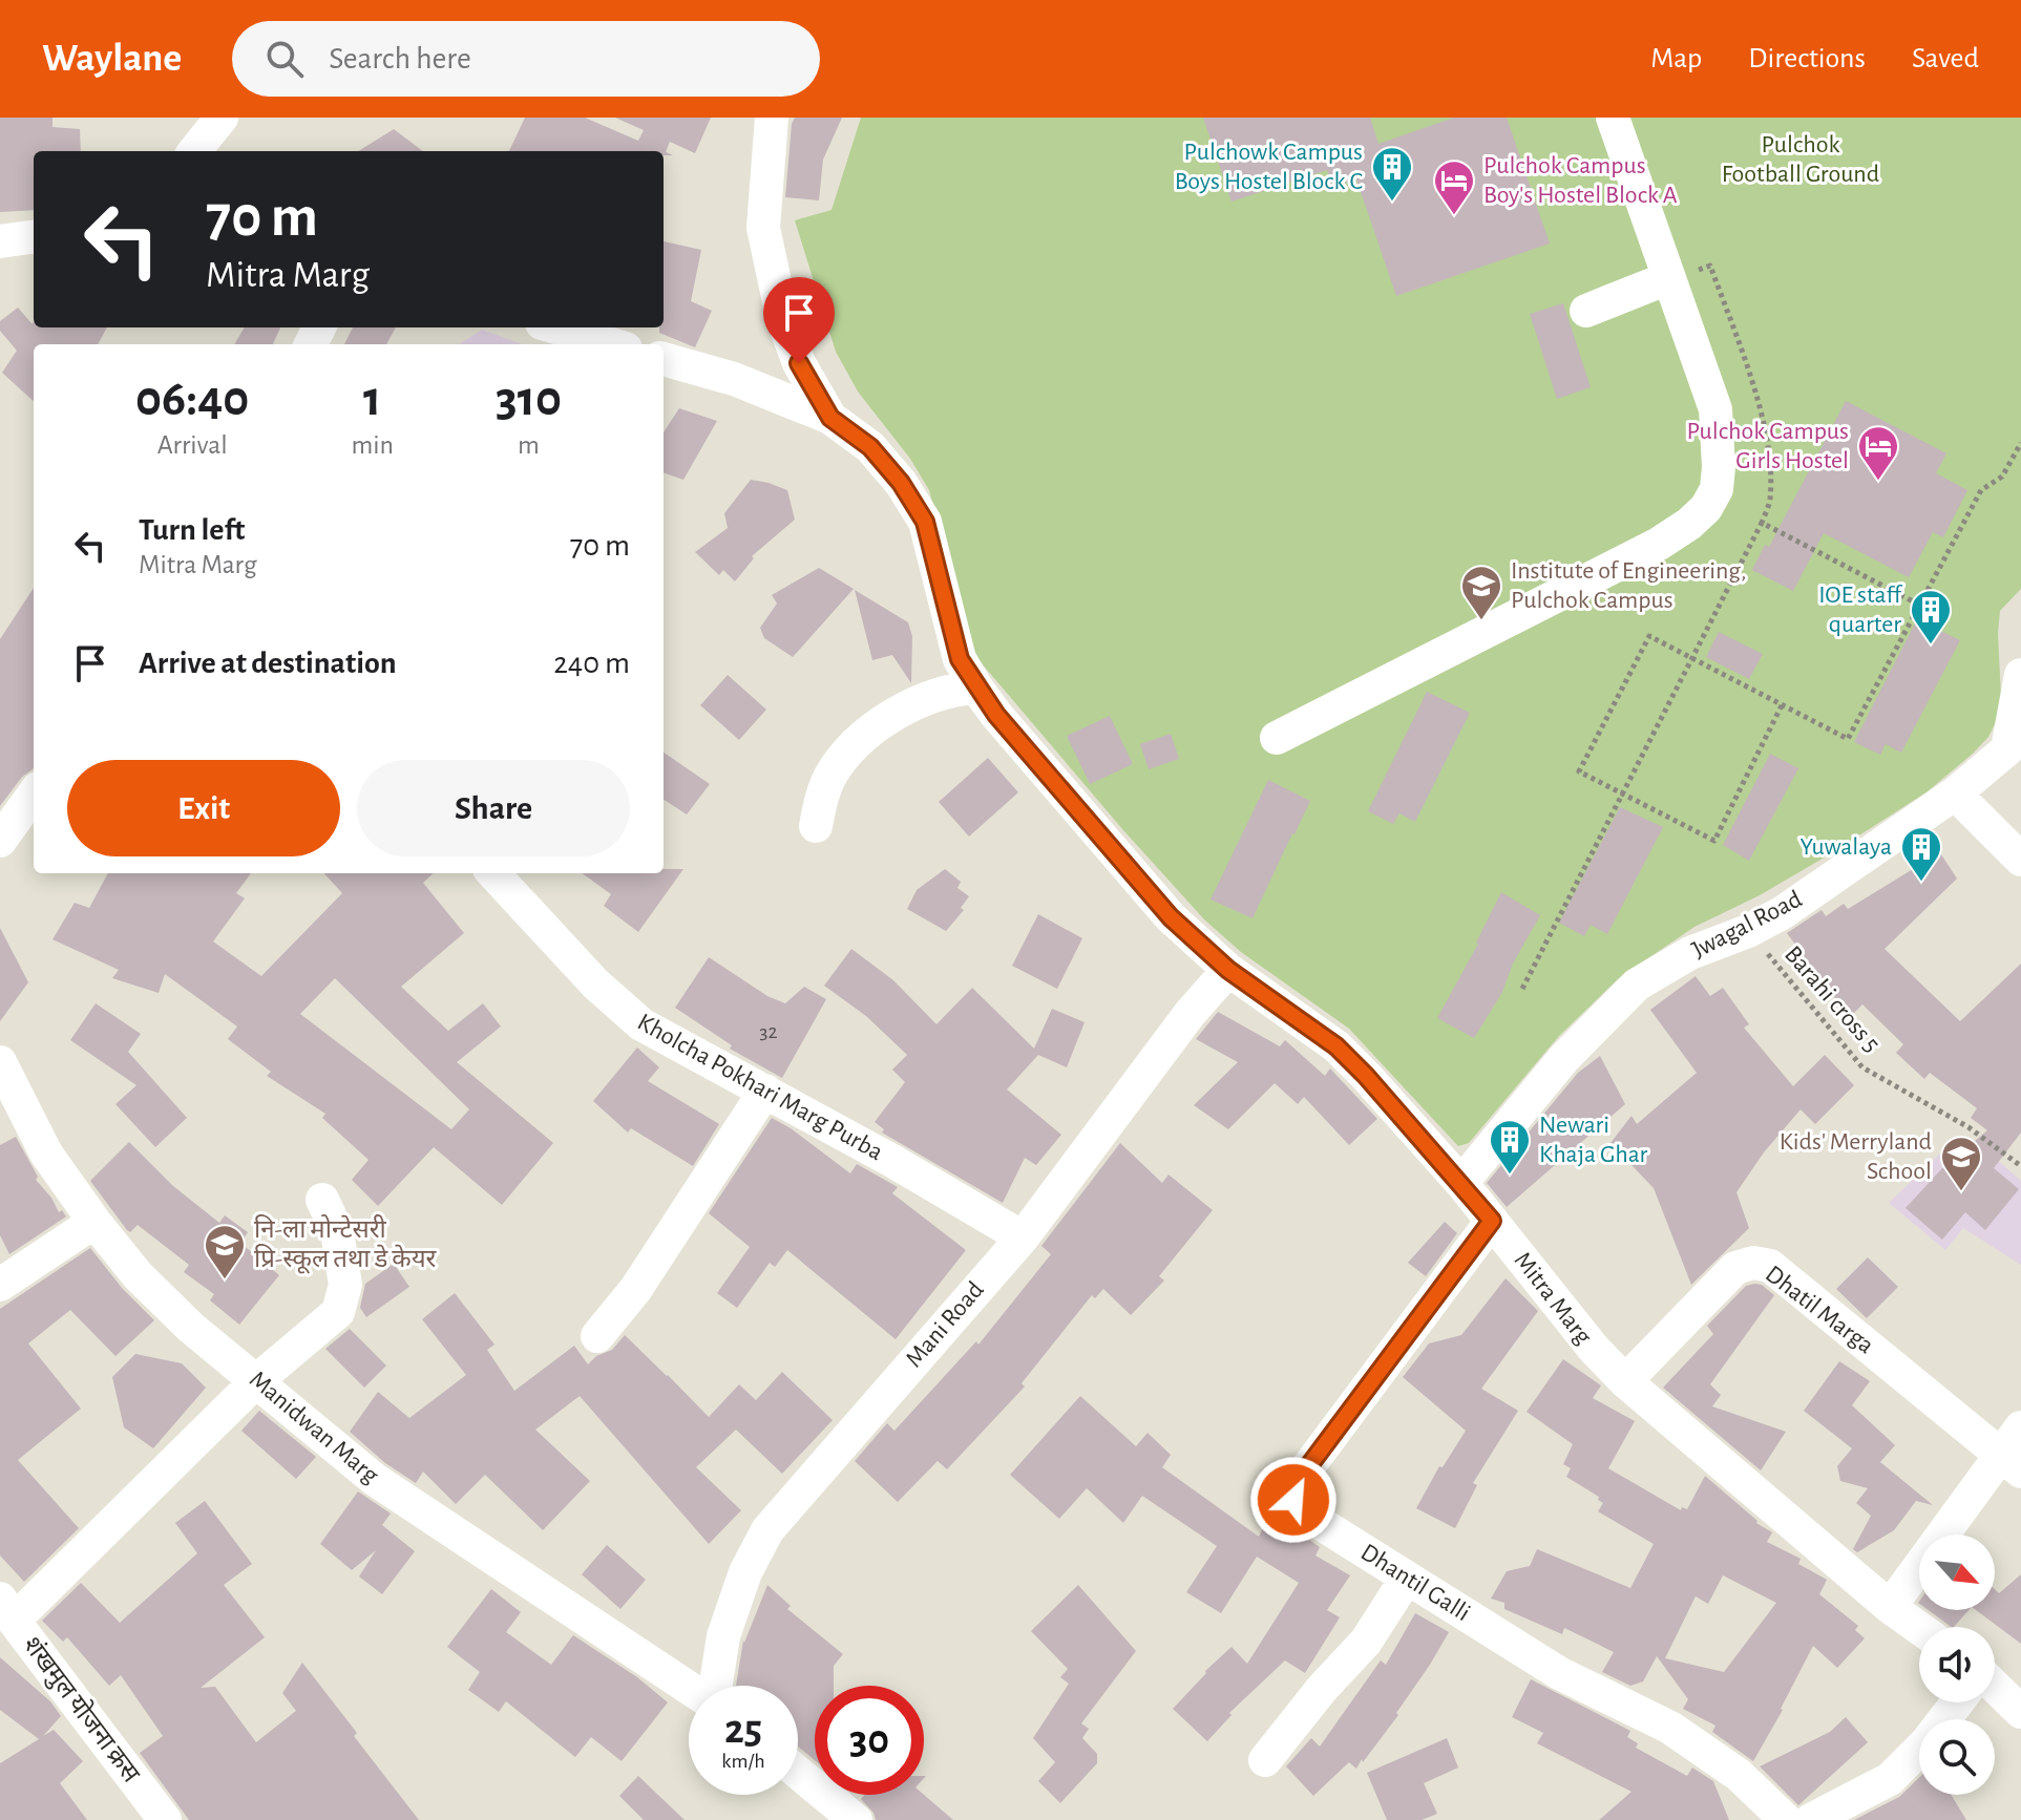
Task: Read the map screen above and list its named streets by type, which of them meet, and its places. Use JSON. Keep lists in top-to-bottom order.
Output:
{
  "streets": {
    "street": [
      "Jwagal Road",
      "Kholcha Pokhari Marg Purba",
      "Mitra Marg",
      "Dhatil Marga",
      "Mani Road",
      "Manidwan Marg",
      "Dhantil Galli",
      "शंखमुल योजना क्रस"
    ],
    "path": ["Barahi cross 5"]
  },
  "crossings": [
    ["Jwagal Road", "Barahi cross 5"],
    ["Jwagal Road", "Mitra Marg"],
    ["Kholcha Pokhari Marg Purba", "Mani Road"],
    ["Mitra Marg", "Dhatil Marga"],
    ["Mitra Marg", "Mani Road"],
    ["Mitra Marg", "Dhantil Galli"]
  ],
  "parks": ["Pulchok Football Ground"],
  "places": {
    "building": [
      "Pulchowk Campus Boys Hostel Block C",
      "IOE staff quarter",
      "Yuwalaya",
      "Newari Khaja Ghar"
    ],
    "hotel": ["Pulchok Campus Boy's Hostel Block A", "Pulchok Campus Girls Hostel"],
    "school or university": ["Institute of Engineering, Pulchok Campus", "Kids' Merryland School", "नि-ला मोन्टेसरी प्रि-स्कूल तथा डे केयर"]
  },
  "house_numbers": ["32"],
  "north": "bottom right",
  "page": {
    "header": "Waylane",
    "search": "Search here",
    "nav": ["Map", "Directions", "Saved"],
    "turn": ["70 m", "Mitra Marg"],
    "eta": [
      "06:40",
      "Arrival",
      "1",
      "min",
      "310",
      "m"
    ],
    "list": [
      {
        "name": "Turn left",
        "note": "Mitra Marg",
        "value": "70 m"
      },
      {
        "name": "Arrive at destination",
        "value": "240 m"
      }
    ],
    "buttons": ["Exit", "Share"],
    "speed": "25 km/h",
    "limit": "30"
  }
}
